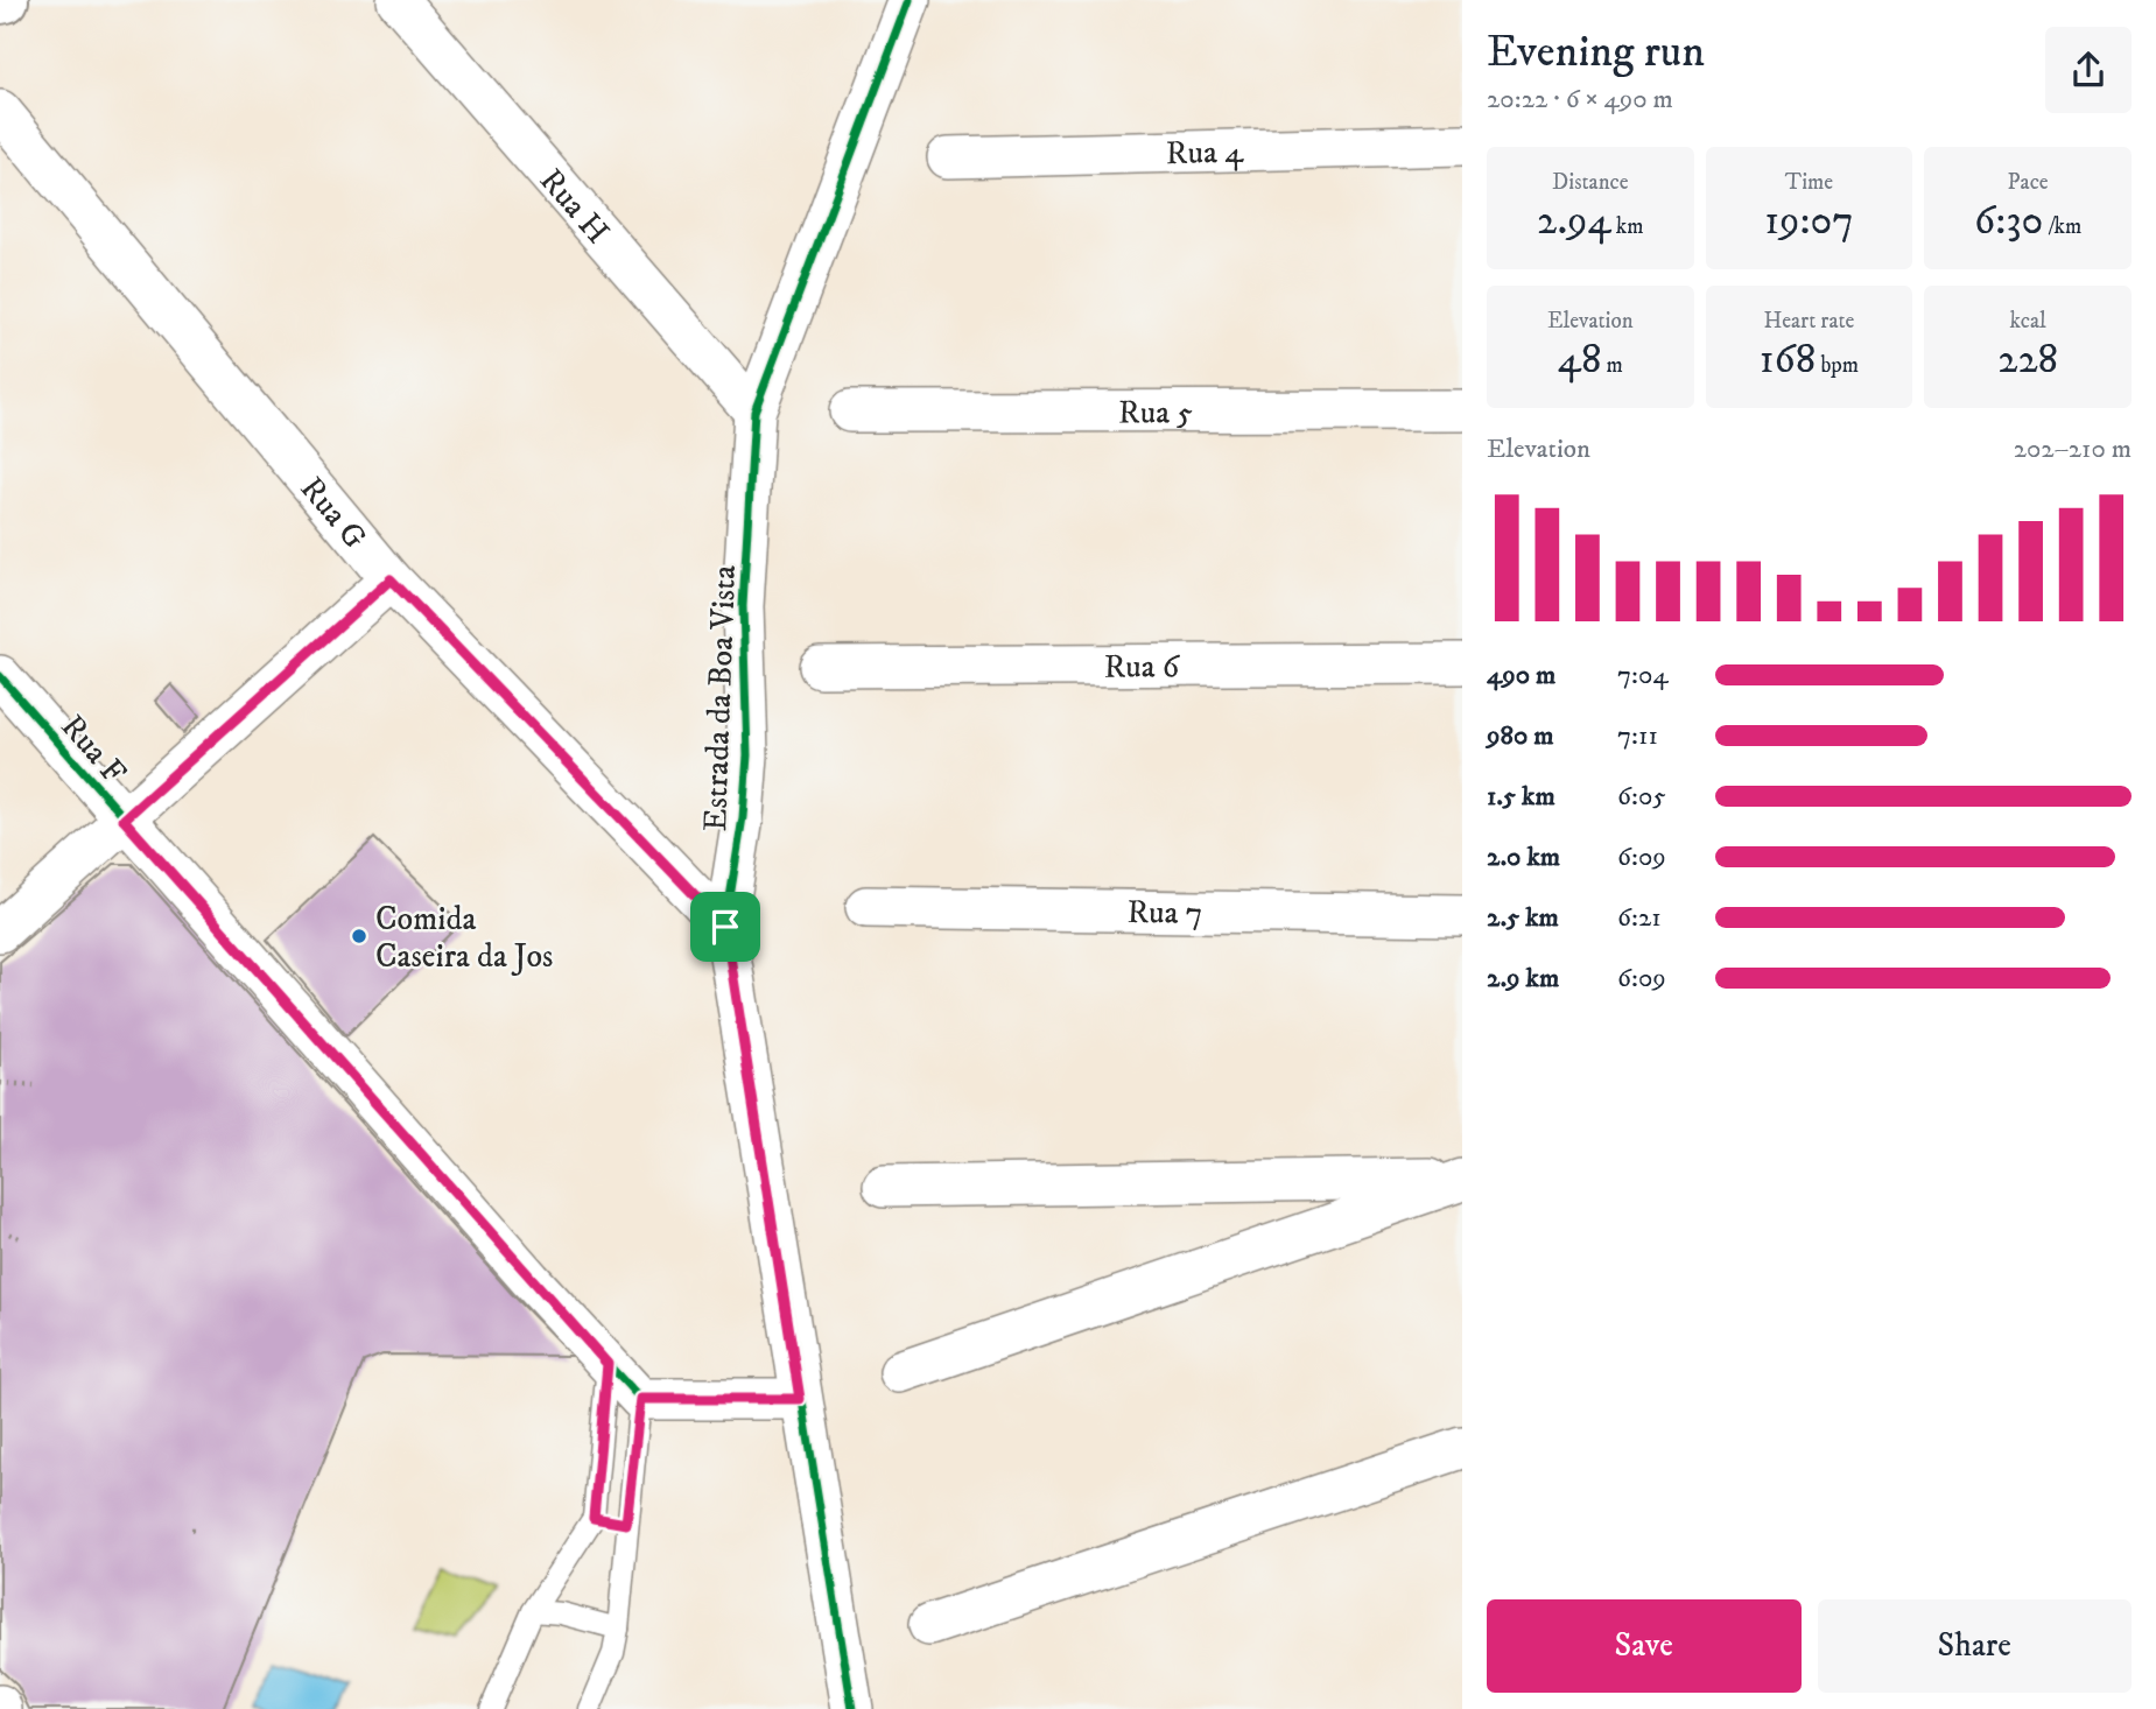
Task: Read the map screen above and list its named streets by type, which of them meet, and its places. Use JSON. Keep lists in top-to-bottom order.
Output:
{
  "streets": {
    "street": [
      "Rua 4",
      "Rua H",
      "Rua 5",
      "Rua G",
      "Rua 6",
      "Estrada da Boa Vista",
      "Rua F",
      "Rua 7"
    ]
  },
  "crossings": [
    ["Rua H", "Estrada da Boa Vista"],
    ["Rua G", "Estrada da Boa Vista"]
  ],
  "places": ["Comida Caseira da Jos"],
  "page": {
    "heading": ["Evening run", "20:22 · 6 × 490 m"],
    "stats": [
      ["Distance", "2.94 km"],
      ["Time", "19:07"],
      ["Pace", "6:30 /km"],
      ["Elevation", "48 m"],
      ["Heart rate", "168 bpm"],
      ["kcal", "228"]
    ],
    "chart": ["Elevation", "202–210 m"],
    "list": [
      {
        "name": "490 m",
        "note": "7:04"
      },
      {
        "name": "980 m",
        "note": "7:11"
      },
      {
        "name": "1.5 km",
        "note": "6:05"
      },
      {
        "name": "2.0 km",
        "note": "6:09"
      },
      {
        "name": "2.5 km",
        "note": "6:21"
      },
      {
        "name": "2.9 km",
        "note": "6:09"
      }
    ],
    "buttons": ["Save", "Share"]
  }
}
